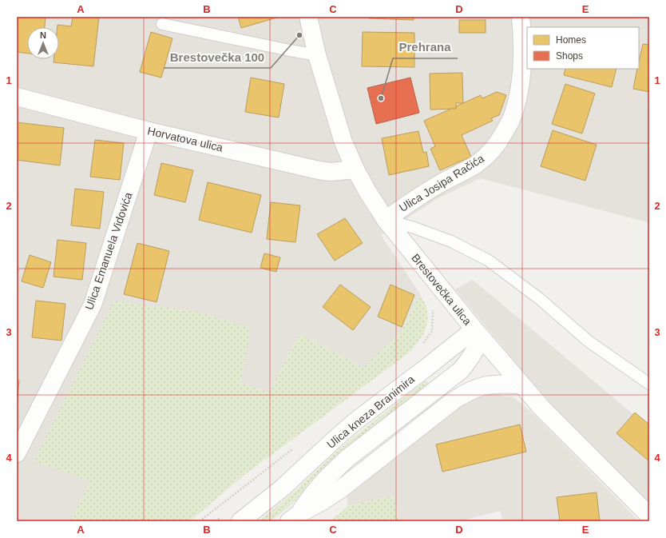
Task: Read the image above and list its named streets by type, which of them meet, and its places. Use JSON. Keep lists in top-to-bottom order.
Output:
{
  "streets": {
    "street": [
      "Horvatova ulica",
      "Ulica Josipa Račića",
      "Ulica Emanuela Vidovića",
      "Brestovečka ulica",
      "Ulica kneza Branimira"
    ]
  },
  "crossings": [
    ["Horvatova ulica", "Ulica Emanuela Vidovića"],
    ["Horvatova ulica", "Brestovečka ulica"],
    ["Ulica Josipa Račića", "Brestovečka ulica"],
    ["Brestovečka ulica", "Ulica kneza Branimira"]
  ],
  "places": ["Brestovečka 100", "Prehrana"],
  "legend": ["Homes", "Shops"],
  "north": "top",
  "grid": {
    "columns": [
      "A",
      "B",
      "C",
      "D",
      "E"
    ],
    "rows": [
      "1",
      "2",
      "3",
      "4"
    ]
  }
}
